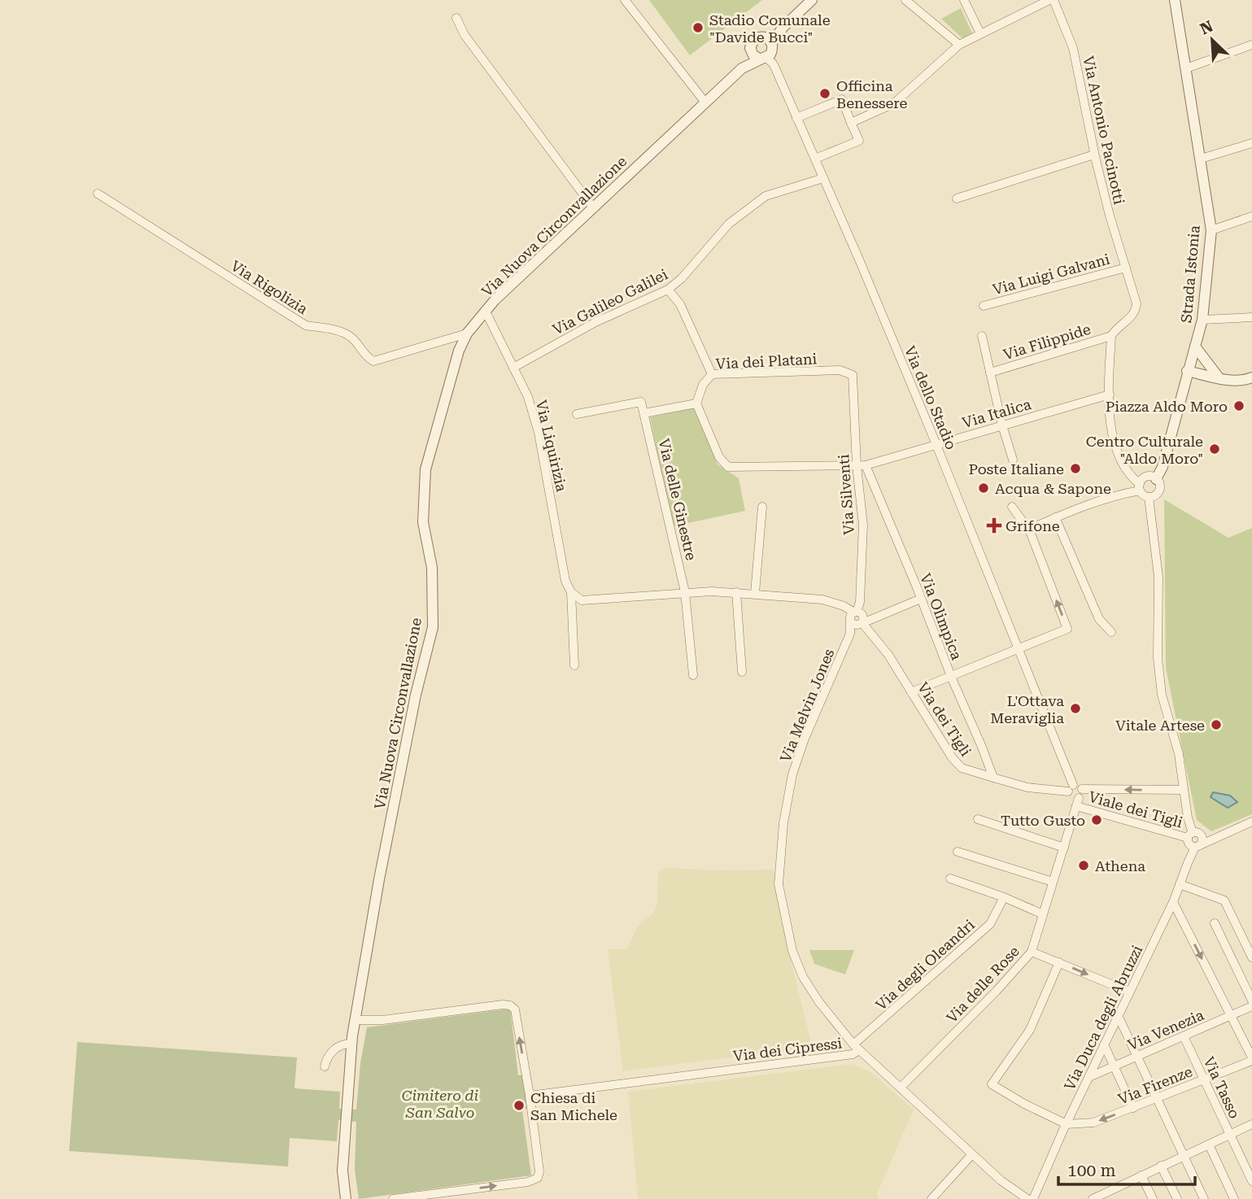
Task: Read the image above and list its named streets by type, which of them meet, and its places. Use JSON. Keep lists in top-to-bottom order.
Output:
{
  "streets": {
    "street": [
      "Via Antonio Pacinotti",
      "Via Nuova Circonvallazione",
      "Via Luigi Galvani",
      "Strada Istonia",
      "Via Rigolizia",
      "Via Galileo Galilei",
      "Via Filippide",
      "Via dei Platani",
      "Via dello Stadio",
      "Via Italica",
      "Via Liquirizia",
      "Via Silventi",
      "Via delle Ginestre",
      "Via Olimpica",
      "Via Melvin Jones",
      "Via dei Tigli",
      "Viale dei Tigli",
      "Via degli Oleandri",
      "Via delle Rose",
      "Via Duca degli Abruzzi",
      "Via Venezia",
      "Via dei Cipressi",
      "Via Firenze",
      "Via Tasso"
    ]
  },
  "crossings": [
    ["Via Antonio Pacinotti", "Via Luigi Galvani"],
    ["Via Antonio Pacinotti", "Via Filippide"],
    ["Via Nuova Circonvallazione", "Via Rigolizia"],
    ["Via Nuova Circonvallazione", "Via dello Stadio"],
    ["Via Nuova Circonvallazione", "Via Liquirizia"],
    ["Via Galileo Galilei", "Via dello Stadio"],
    ["Via Galileo Galilei", "Via Liquirizia"],
    ["Via dei Platani", "Via Italica"],
    ["Via dei Platani", "Via Silventi"],
    ["Via dello Stadio", "Via Italica"],
    ["Via dello Stadio", "Via dei Tigli"],
    ["Via dello Stadio", "Viale dei Tigli"],
    ["Via Italica", "Via Silventi"],
    ["Via Italica", "Via Olimpica"],
    ["Via Silventi", "Via Olimpica"],
    ["Via Silventi", "Via Melvin Jones"],
    ["Via Olimpica", "Via dei Tigli"],
    ["Via Melvin Jones", "Via degli Oleandri"],
    ["Via Melvin Jones", "Via dei Cipressi"],
    ["Via dei Tigli", "Viale dei Tigli"],
    ["Viale dei Tigli", "Via delle Rose"],
    ["Viale dei Tigli", "Via Duca degli Abruzzi"],
    ["Via degli Oleandri", "Via dei Cipressi"],
    ["Via delle Rose", "Via dei Cipressi"],
    ["Via Duca degli Abruzzi", "Via Venezia"],
    ["Via Duca degli Abruzzi", "Via Firenze"],
    ["Via Venezia", "Via Tasso"],
    ["Via Firenze", "Via Tasso"]
  ],
  "parks": ["Cimitero di San Salvo"],
  "places": {
    "other": [
      "Stadio Comunale \"Davide Bucci\"",
      "Officina Benessere",
      "Piazza Aldo Moro",
      "Centro Culturale \"Aldo Moro\"",
      "Poste Italiane",
      "Acqua & Sapone",
      "L'Ottava Meraviglia",
      "Vitale Artese",
      "Tutto Gusto",
      "Athena",
      "Chiesa di San Michele"
    ],
    "health": ["Grifone"]
  },
  "scale_bar": "100 m",
  "north": "top left"
}
